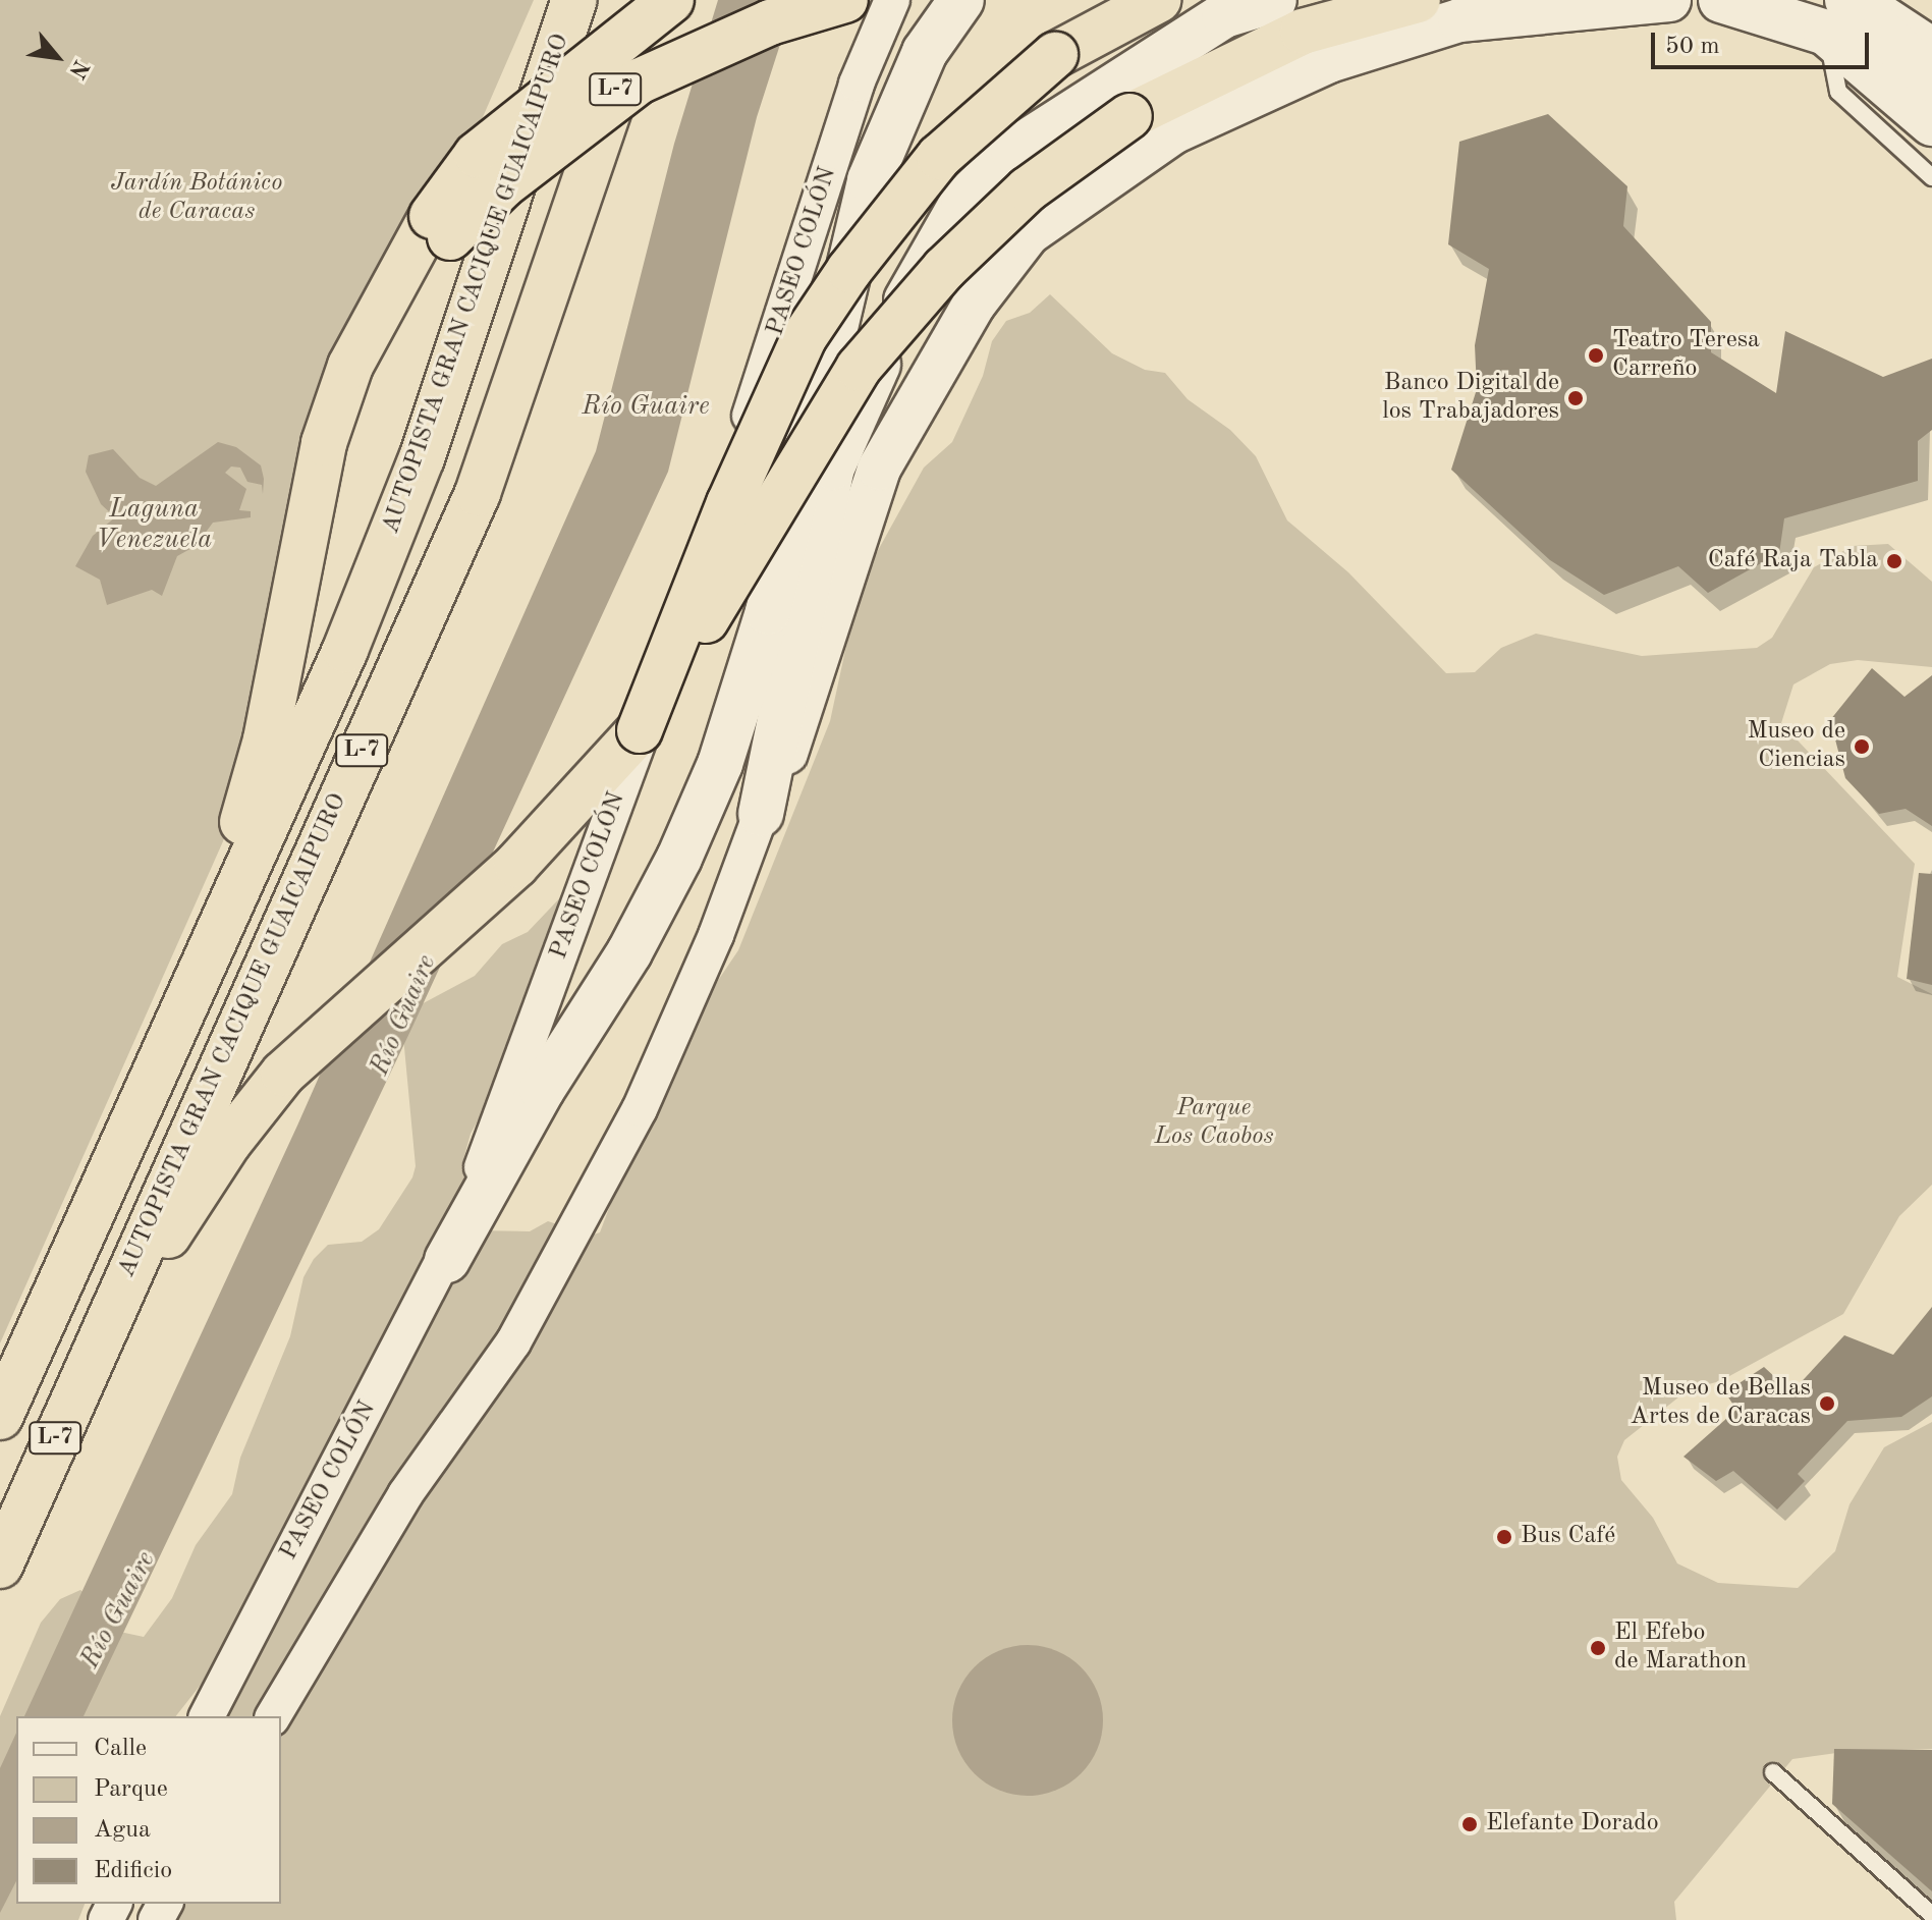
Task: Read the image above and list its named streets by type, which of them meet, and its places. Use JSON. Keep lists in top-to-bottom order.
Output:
{
  "streets": {
    "highway": ["L-7", "AUTOPISTA GRAN CACIQUE GUAICAIPURO"],
    "street": ["PASEO COLÓN"]
  },
  "water": ["Río Guaire", "Laguna Venezuela"],
  "parks": ["Jardín Botánico de Caracas", "Parque Los Caobos"],
  "places": [
    "Teatro Teresa Carreño",
    "Banco Digital de los Trabajadores",
    "Café Raja Tabla",
    "Museo de Ciencias",
    "Museo de Bellas Artes de Caracas",
    "Bus Café",
    "El Efebo de Marathon",
    "Elefante Dorado"
  ],
  "legend": [
    "Calle",
    "Parque",
    "Agua",
    "Edificio"
  ],
  "scale_bar": "50 m",
  "north": "bottom right"
}
